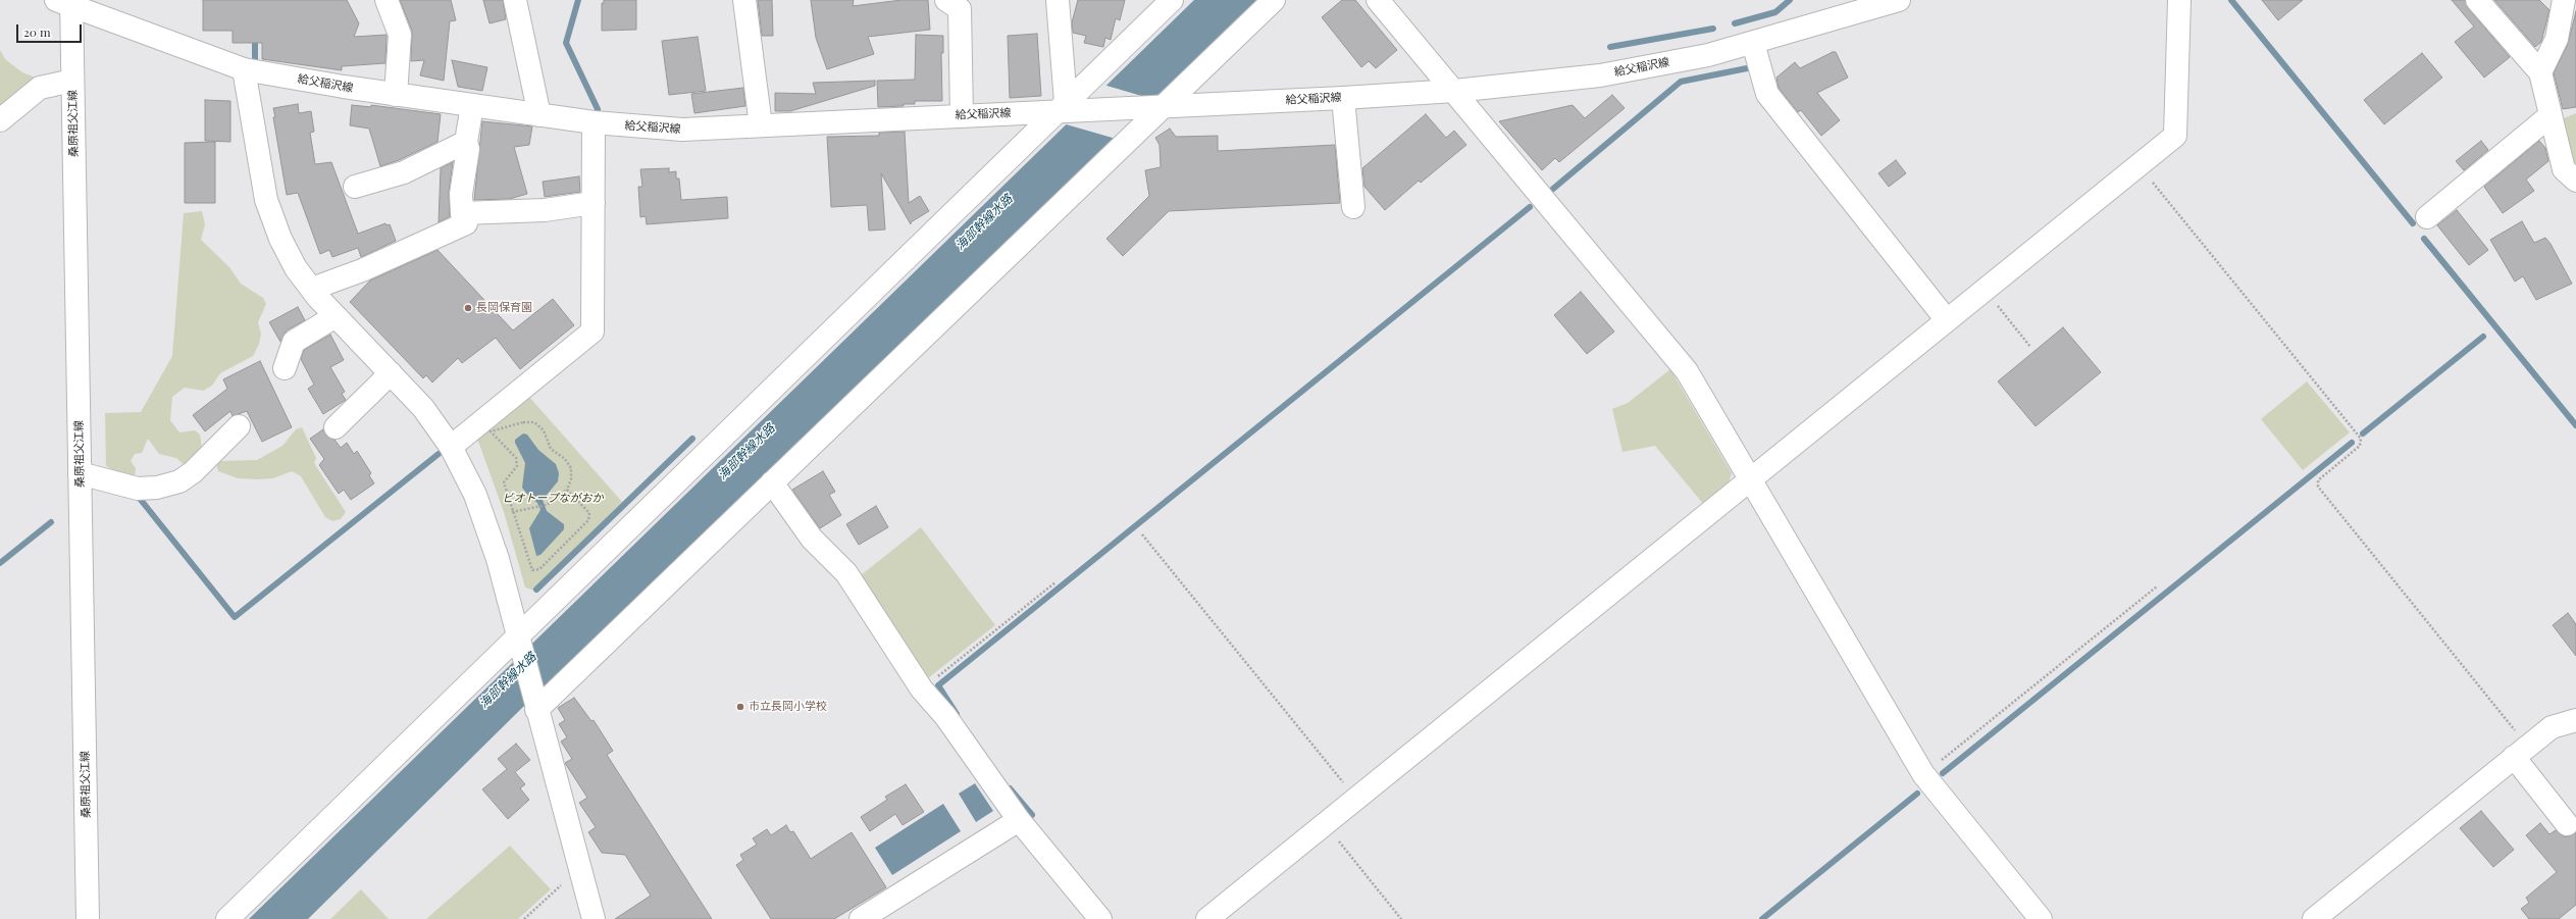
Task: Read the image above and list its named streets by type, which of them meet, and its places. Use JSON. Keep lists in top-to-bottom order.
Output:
{
  "streets": {
    "street": ["給父稲沢線", "桑原祖父江線"]
  },
  "crossings": [
    ["給父稲沢線", "桑原祖父江線"]
  ],
  "water": ["海部幹線水路"],
  "parks": ["ビオトープながおか"],
  "places": ["長岡保育園", "市立長岡小学校"],
  "scale_bar": "20 m"
}
